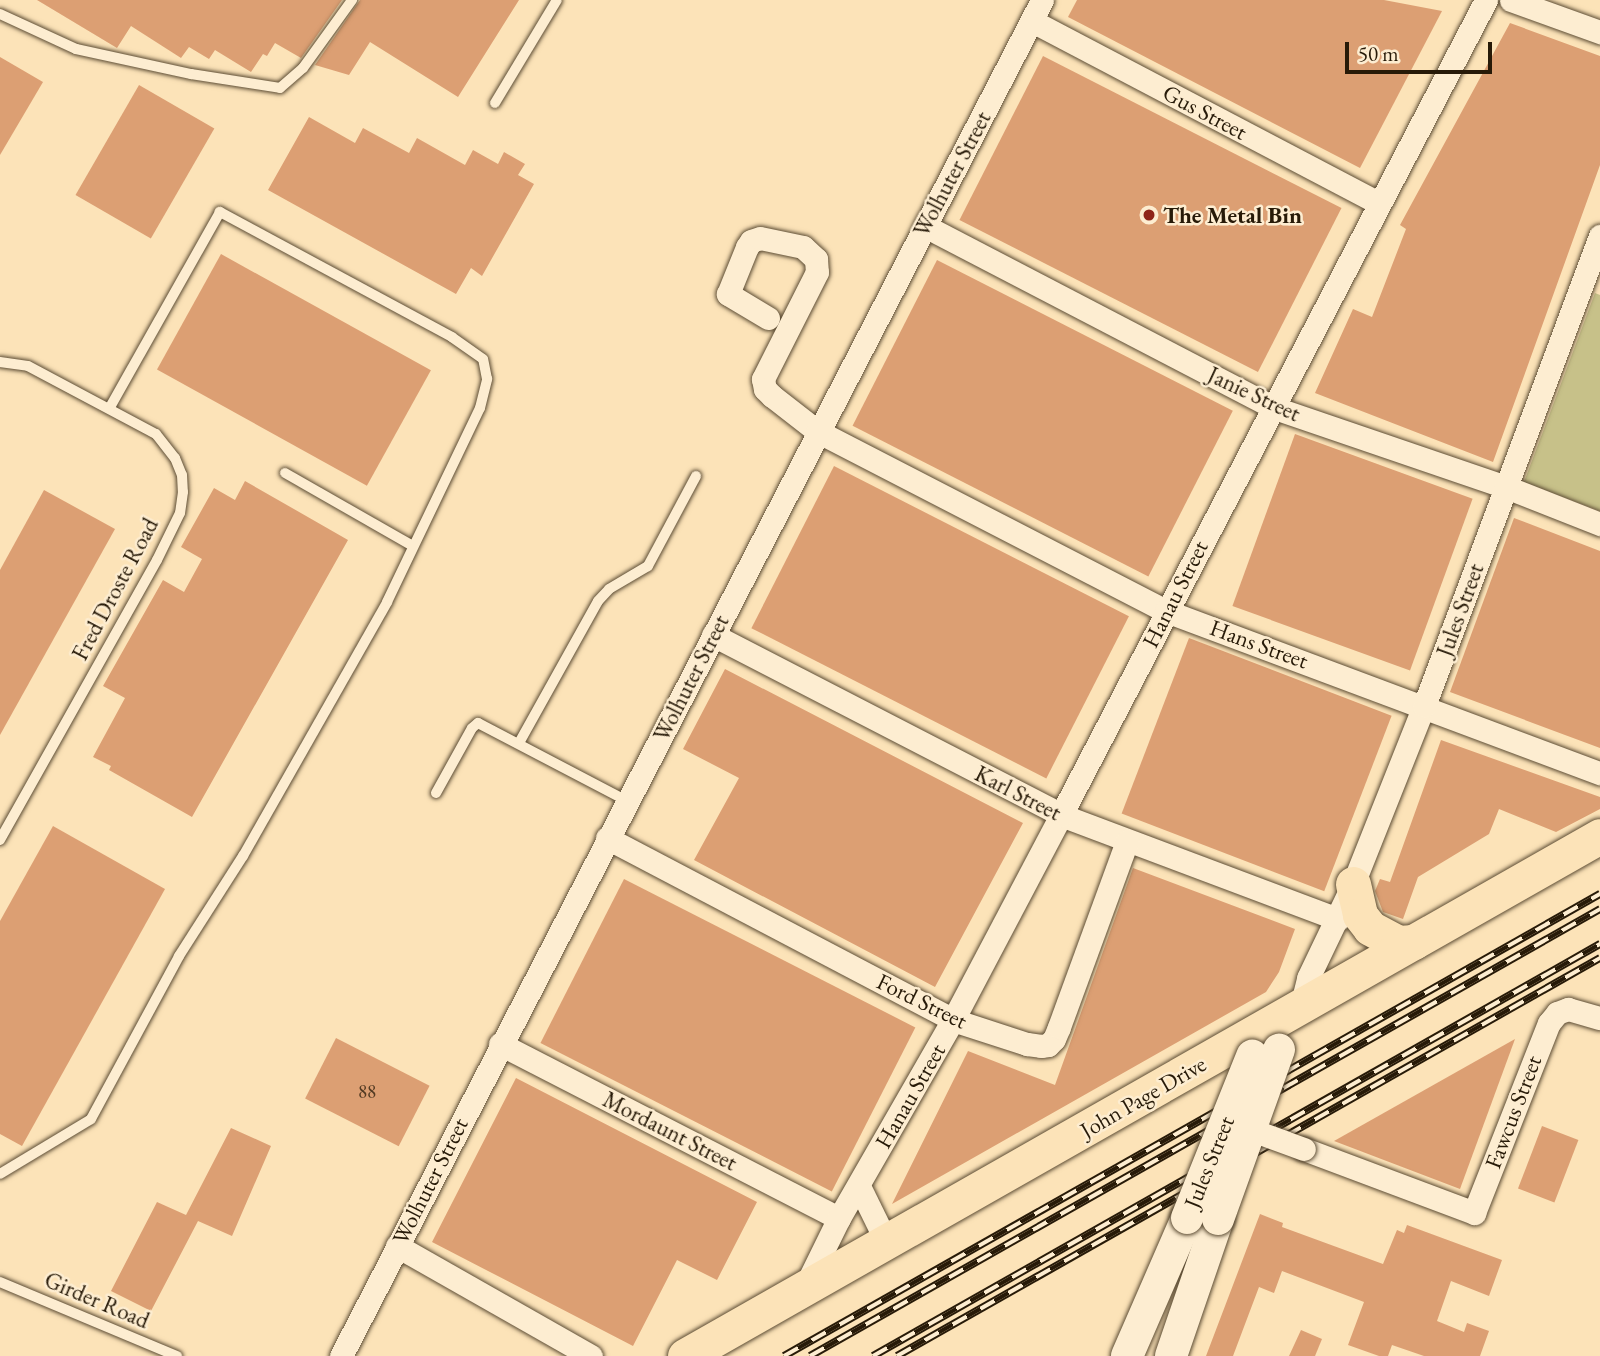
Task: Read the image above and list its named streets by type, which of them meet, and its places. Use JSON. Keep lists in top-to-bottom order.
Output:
{
  "streets": {
    "main road": ["Jules Street", "John Page Drive"],
    "street": [
      "Gus Street",
      "Wolhuter Street",
      "Janie Street",
      "Hanau Street",
      "Hans Street",
      "Karl Street",
      "Ford Street",
      "Fawcus Street",
      "Mordaunt Street"
    ],
    "lane": ["Fred Droste Road", "Girder Road"]
  },
  "crossings": [
    ["Gus Street", "Wolhuter Street"],
    ["Gus Street", "Hanau Street"],
    ["Wolhuter Street", "Janie Street"],
    ["Wolhuter Street", "Hans Street"],
    ["Wolhuter Street", "Karl Street"],
    ["Wolhuter Street", "Ford Street"],
    ["Wolhuter Street", "Mordaunt Street"],
    ["Janie Street", "Hanau Street"],
    ["Janie Street", "Jules Street"],
    ["Hanau Street", "Hans Street"],
    ["Hanau Street", "Karl Street"],
    ["Hanau Street", "Ford Street"],
    ["Hanau Street", "John Page Drive"],
    ["Hanau Street", "Mordaunt Street"],
    ["Jules Street", "Hans Street"],
    ["Jules Street", "Karl Street"],
    ["Jules Street", "John Page Drive"],
    ["Jules Street", "Fawcus Street"],
    ["Karl Street", "Ford Street"]
  ],
  "places": ["The Metal Bin"],
  "house_numbers": ["88"],
  "scale_bar": "50 m"
}
